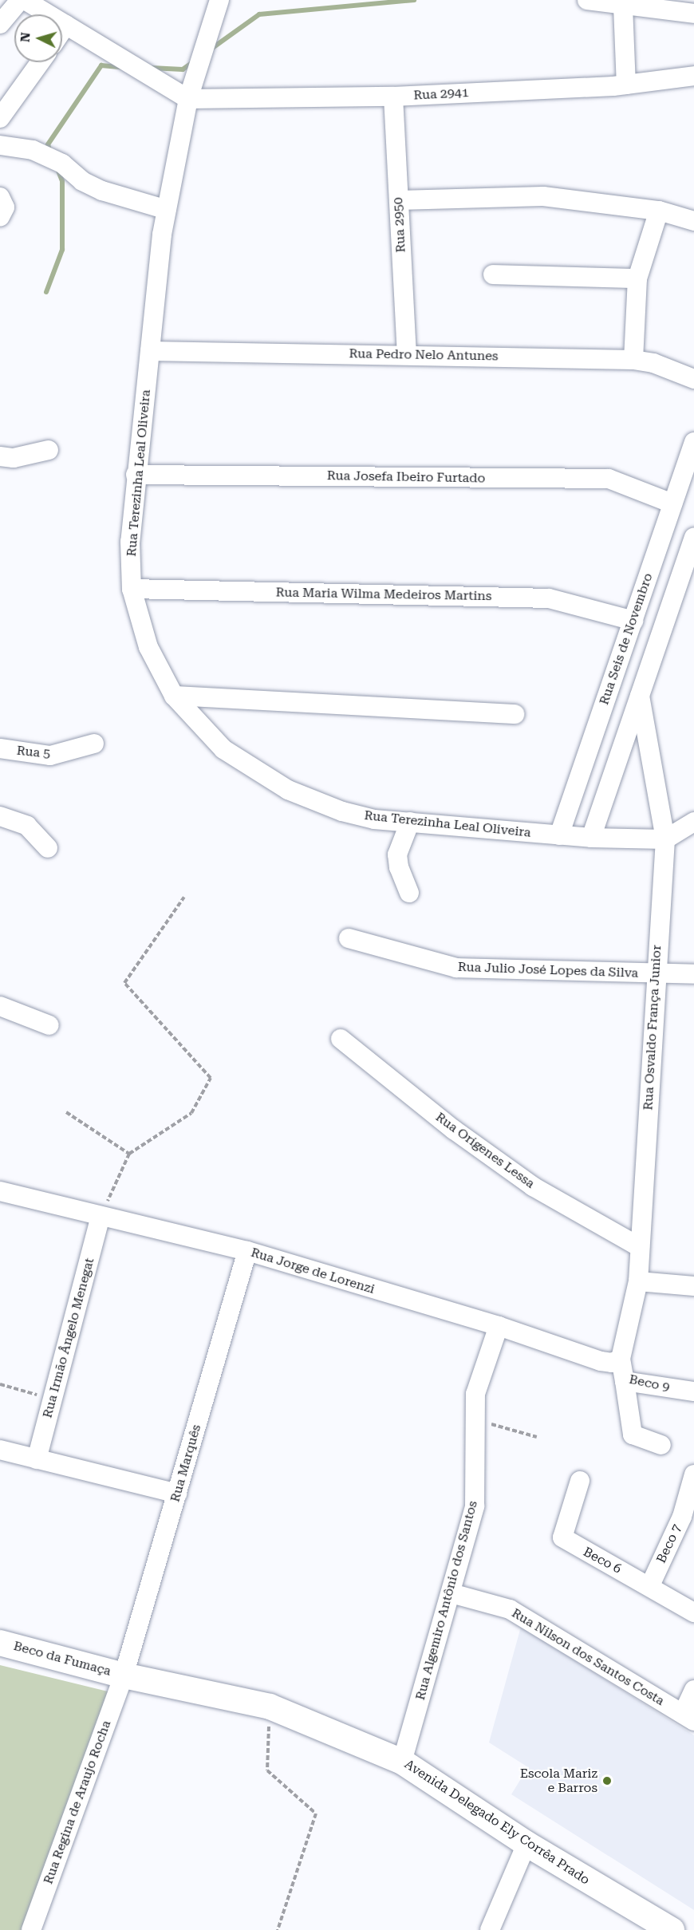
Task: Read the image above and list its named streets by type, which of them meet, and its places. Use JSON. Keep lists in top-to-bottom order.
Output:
{
  "streets": {
    "main road": ["Beco da Fumaça", "Avenida Delegado Ely Corrêa Prado"],
    "street": [
      "Rua 2941",
      "Rua 2950",
      "Rua Pedro Nelo Antunes",
      "Rua Terezinha Leal Oliveira",
      "Rua Josefa Ibeiro Furtado",
      "Rua Maria Wilma Medeiros Martins",
      "Rua Seis de Novembro",
      "Rua 5",
      "Rua Julio José Lopes da Silva",
      "Rua Osvaldo França Junior",
      "Rua Orígenes Lessa",
      "Rua Jorge de Lorenzi",
      "Rua Irmão Ângelo Menegat",
      "Beco 9",
      "Rua Marquês",
      "Beco 7",
      "Beco 6",
      "Rua Algemiro Antônio dos Santos",
      "Rua Nilson dos Santos Costa",
      "Rua Regina de Araujo Rocha"
    ]
  },
  "crossings": [
    ["Rua 2941", "Rua 2950"],
    ["Rua 2941", "Rua Terezinha Leal Oliveira"],
    ["Rua 2950", "Rua Pedro Nelo Antunes"],
    ["Rua Pedro Nelo Antunes", "Rua Terezinha Leal Oliveira"],
    ["Rua Terezinha Leal Oliveira", "Rua Josefa Ibeiro Furtado"],
    ["Rua Terezinha Leal Oliveira", "Rua Maria Wilma Medeiros Martins"],
    ["Rua Terezinha Leal Oliveira", "Rua Seis de Novembro"],
    ["Rua Terezinha Leal Oliveira", "Rua Osvaldo França Junior"],
    ["Rua Josefa Ibeiro Furtado", "Rua Seis de Novembro"],
    ["Rua Maria Wilma Medeiros Martins", "Rua Seis de Novembro"],
    ["Rua Julio José Lopes da Silva", "Rua Osvaldo França Junior"],
    ["Rua Osvaldo França Junior", "Rua Orígenes Lessa"],
    ["Rua Osvaldo França Junior", "Rua Jorge de Lorenzi"],
    ["Rua Osvaldo França Junior", "Beco 9"],
    ["Rua Jorge de Lorenzi", "Rua Irmão Ângelo Menegat"],
    ["Rua Jorge de Lorenzi", "Beco 9"],
    ["Rua Jorge de Lorenzi", "Rua Marquês"],
    ["Rua Jorge de Lorenzi", "Rua Algemiro Antônio dos Santos"],
    ["Rua Marquês", "Beco da Fumaça"],
    ["Rua Marquês", "Rua Regina de Araujo Rocha"],
    ["Rua Marquês", "Avenida Delegado Ely Corrêa Prado"],
    ["Beco 7", "Beco 6"],
    ["Rua Algemiro Antônio dos Santos", "Rua Nilson dos Santos Costa"],
    ["Rua Algemiro Antônio dos Santos", "Avenida Delegado Ely Corrêa Prado"],
    ["Beco da Fumaça", "Rua Regina de Araujo Rocha"],
    ["Beco da Fumaça", "Avenida Delegado Ely Corrêa Prado"],
    ["Rua Regina de Araujo Rocha", "Avenida Delegado Ely Corrêa Prado"]
  ],
  "places": ["Escola Mariz e Barros"],
  "north": "left"
}
